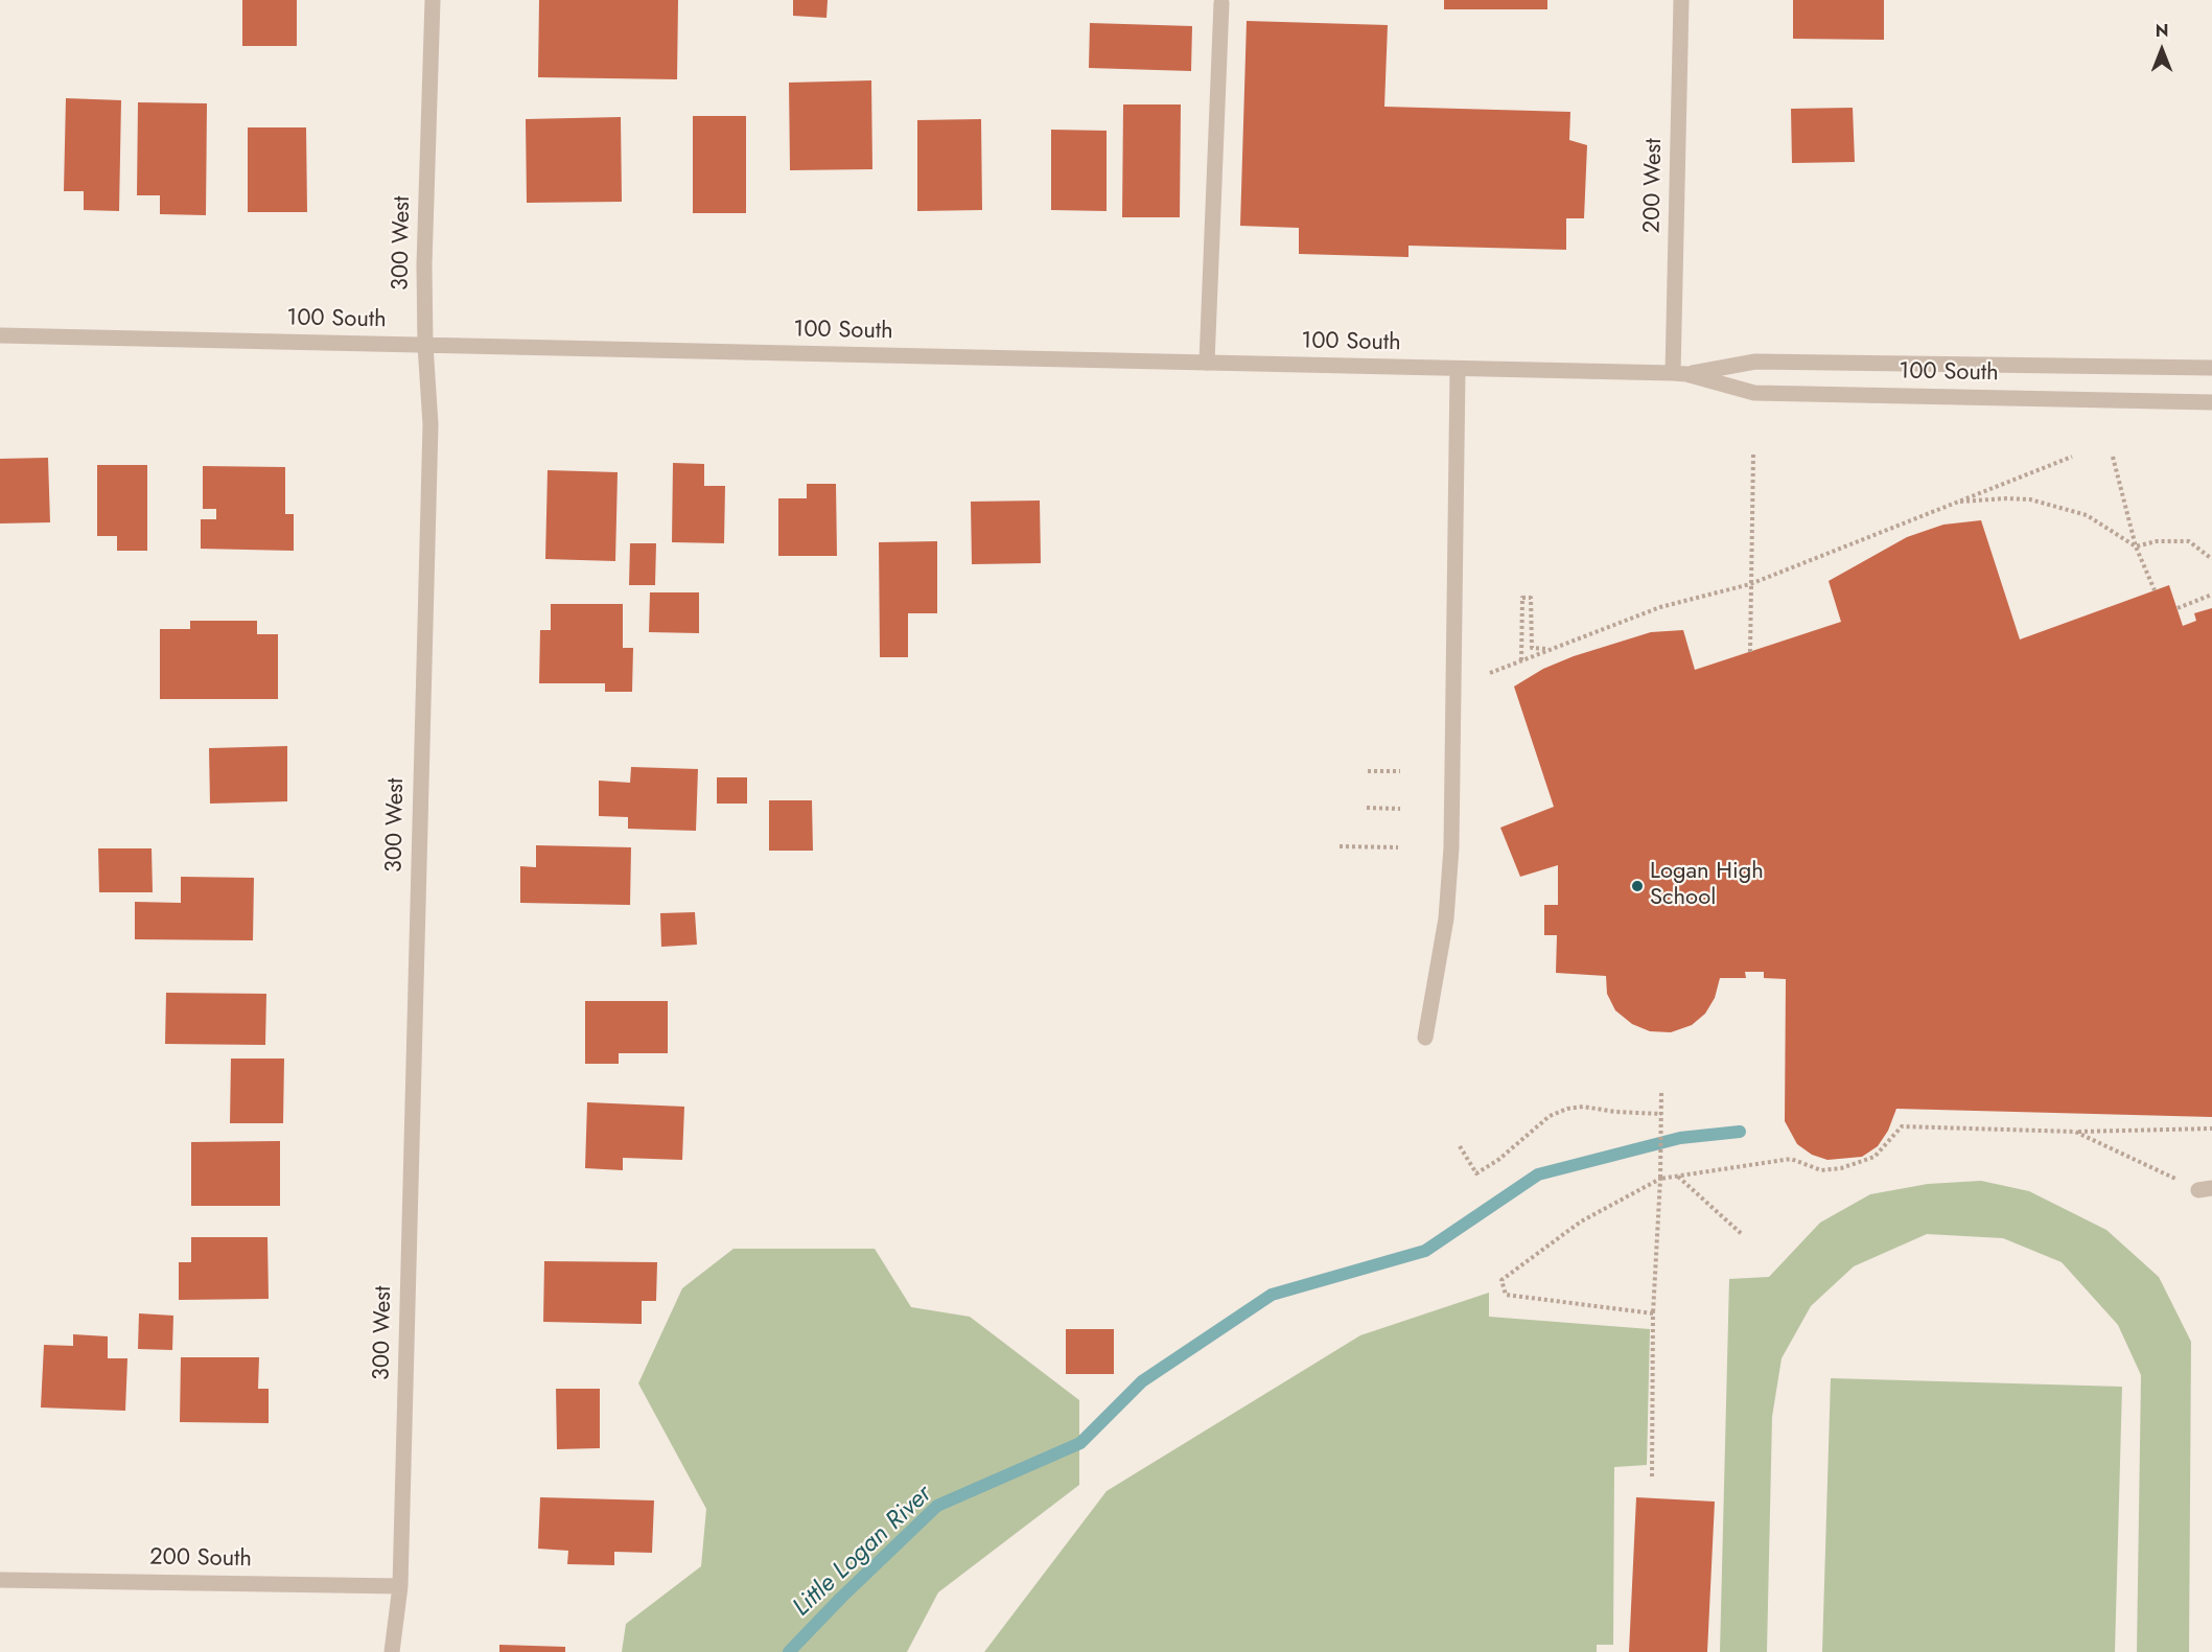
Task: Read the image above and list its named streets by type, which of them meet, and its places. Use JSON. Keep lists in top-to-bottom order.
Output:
{
  "streets": {
    "street": [
      "200 West",
      "300 West",
      "100 South",
      "200 South"
    ]
  },
  "crossings": [
    ["200 West", "100 South"],
    ["300 West", "100 South"],
    ["300 West", "200 South"]
  ],
  "water": ["Little Logan River"],
  "places": ["Logan High School"],
  "north": "top"
}
